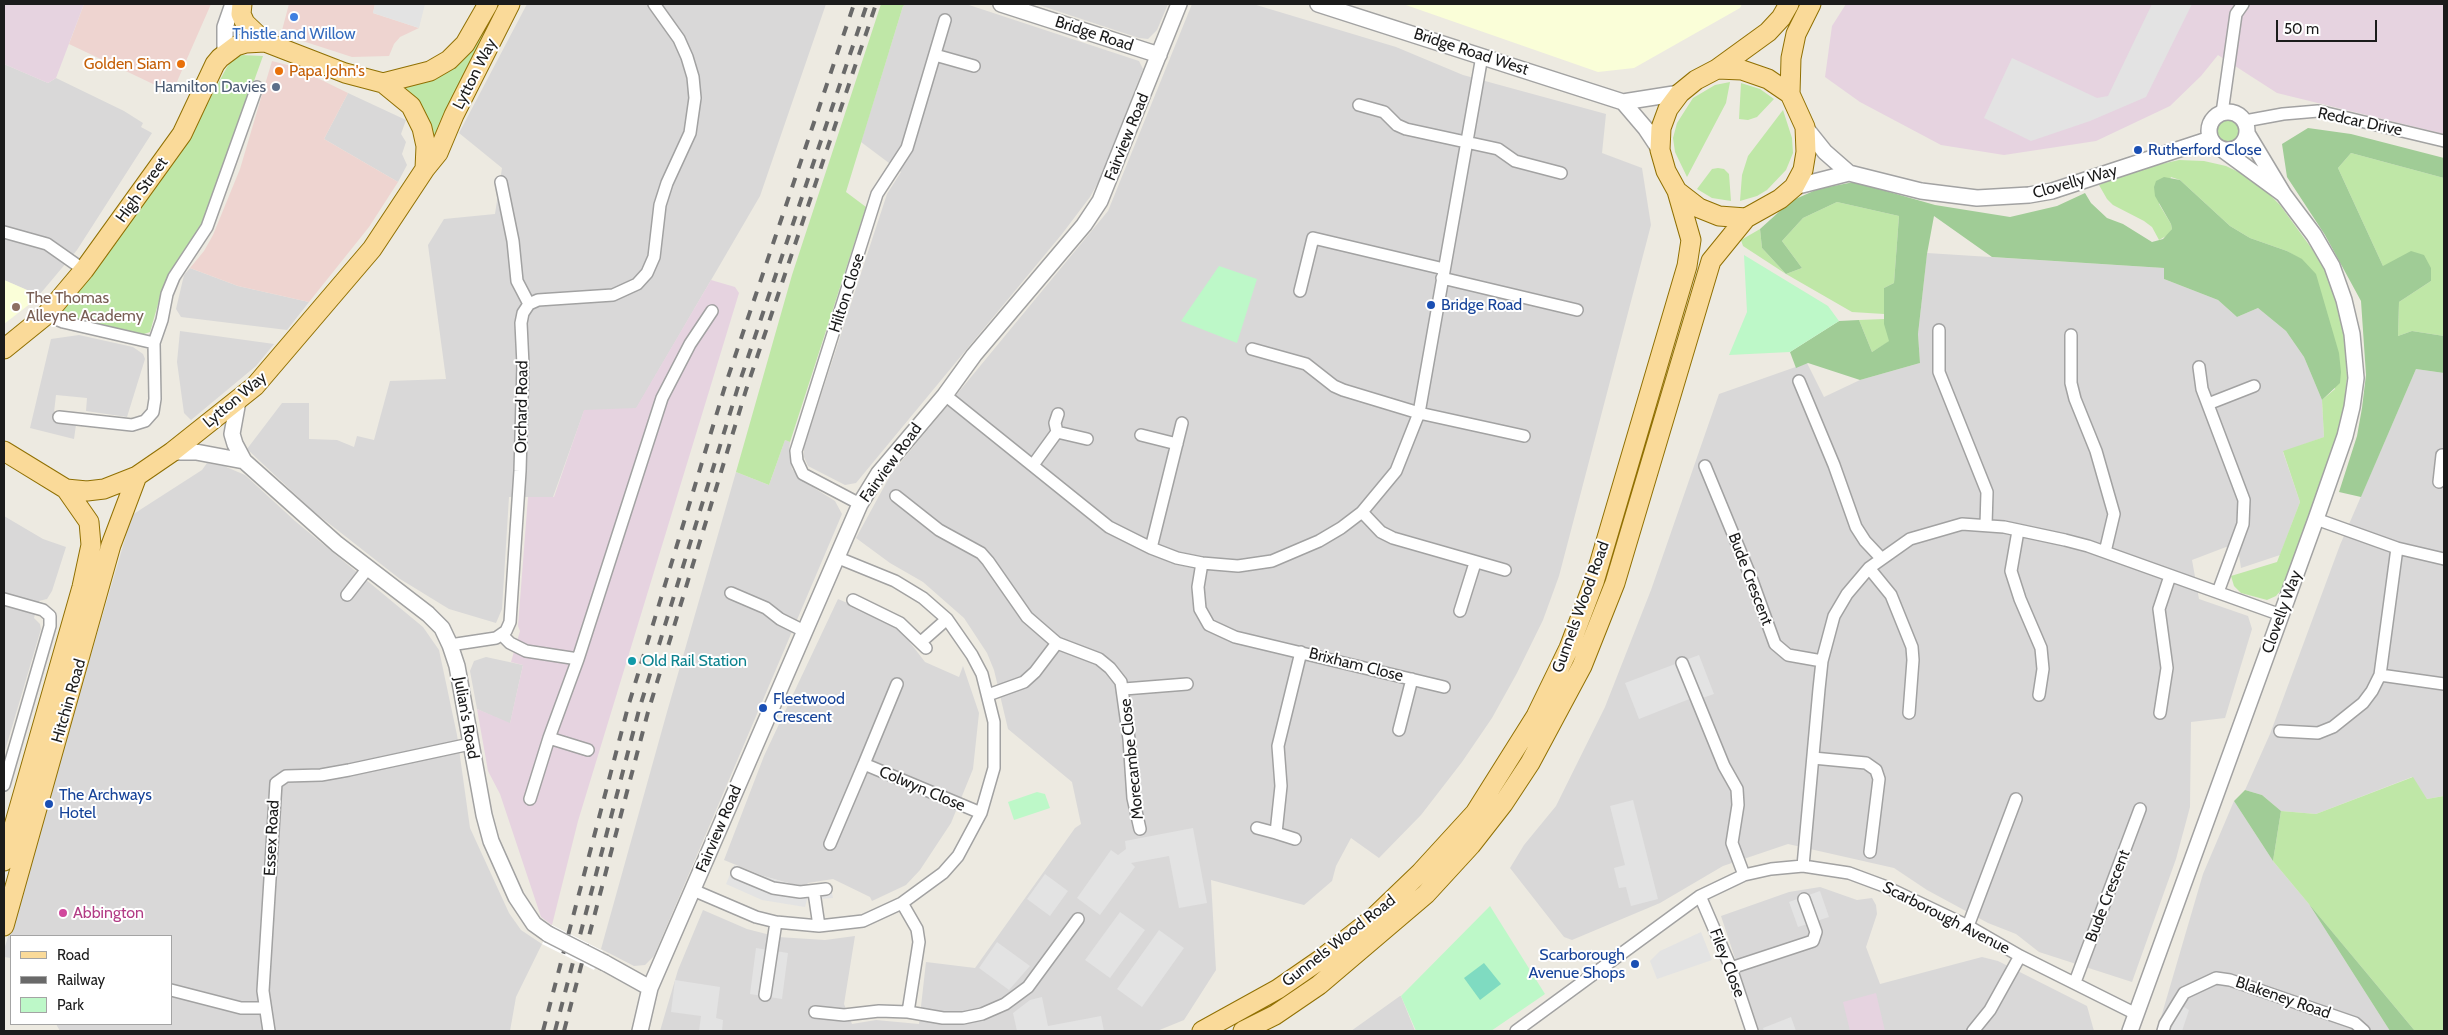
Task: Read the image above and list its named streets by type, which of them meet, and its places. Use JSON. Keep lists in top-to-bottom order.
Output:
{
  "streets": {
    "main road": [
      "Lytton Way",
      "High Street",
      "Gunnels Wood Road",
      "Hitchin Road"
    ],
    "street": [
      "Bridge Road",
      "Bridge Road West",
      "Redcar Drive",
      "Fairview Road",
      "Clovelly Way",
      "Hilton Close",
      "Orchard Road",
      "Bude Crescent",
      "Brixham Close",
      "Julian's Road",
      "Morecambe Close",
      "Colwyn Close",
      "Essex Road",
      "Scarborough Avenue",
      "Filey Close",
      "Blakeney Road"
    ]
  },
  "crossings": [
    ["Bridge Road", "Fairview Road"],
    ["Lytton Way", "Hitchin Road"],
    ["Lytton Way", "Julian's Road"],
    ["Redcar Drive", "Clovelly Way"],
    ["Fairview Road", "Hilton Close"],
    ["Fairview Road", "Julian's Road"],
    ["Clovelly Way", "Gunnels Wood Road"],
    ["Clovelly Way", "Scarborough Avenue"],
    ["Bude Crescent", "Scarborough Avenue"],
    ["Julian's Road", "Essex Road"],
    ["Scarborough Avenue", "Filey Close"]
  ],
  "places": [
    "Thistle and Willow",
    "Golden Siam",
    "Papa John's",
    "Hamilton Davies",
    "Rutherford Close",
    "Bridge Road",
    "The Thomas Alleyne Academy",
    "Old Rail Station",
    "Fleetwood Crescent",
    "The Archways Hotel",
    "Abbington",
    "Scarborough Avenue Shops"
  ],
  "legend": ["Road", "Railway", "Park"],
  "scale_bar": "50 m"
}
